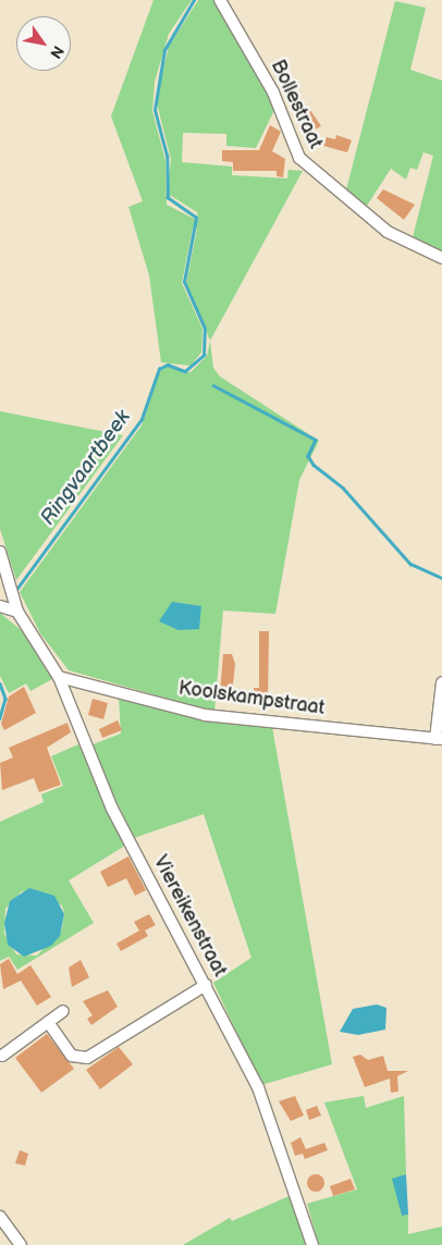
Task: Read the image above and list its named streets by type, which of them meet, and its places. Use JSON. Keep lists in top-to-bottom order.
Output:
{
  "streets": {
    "street": ["Bollestraat", "Koolskampstraat", "Viereikenstraat"]
  },
  "crossings": [
    ["Koolskampstraat", "Viereikenstraat"]
  ],
  "water": ["Ringvaartbeek"],
  "north": "bottom right"
}
